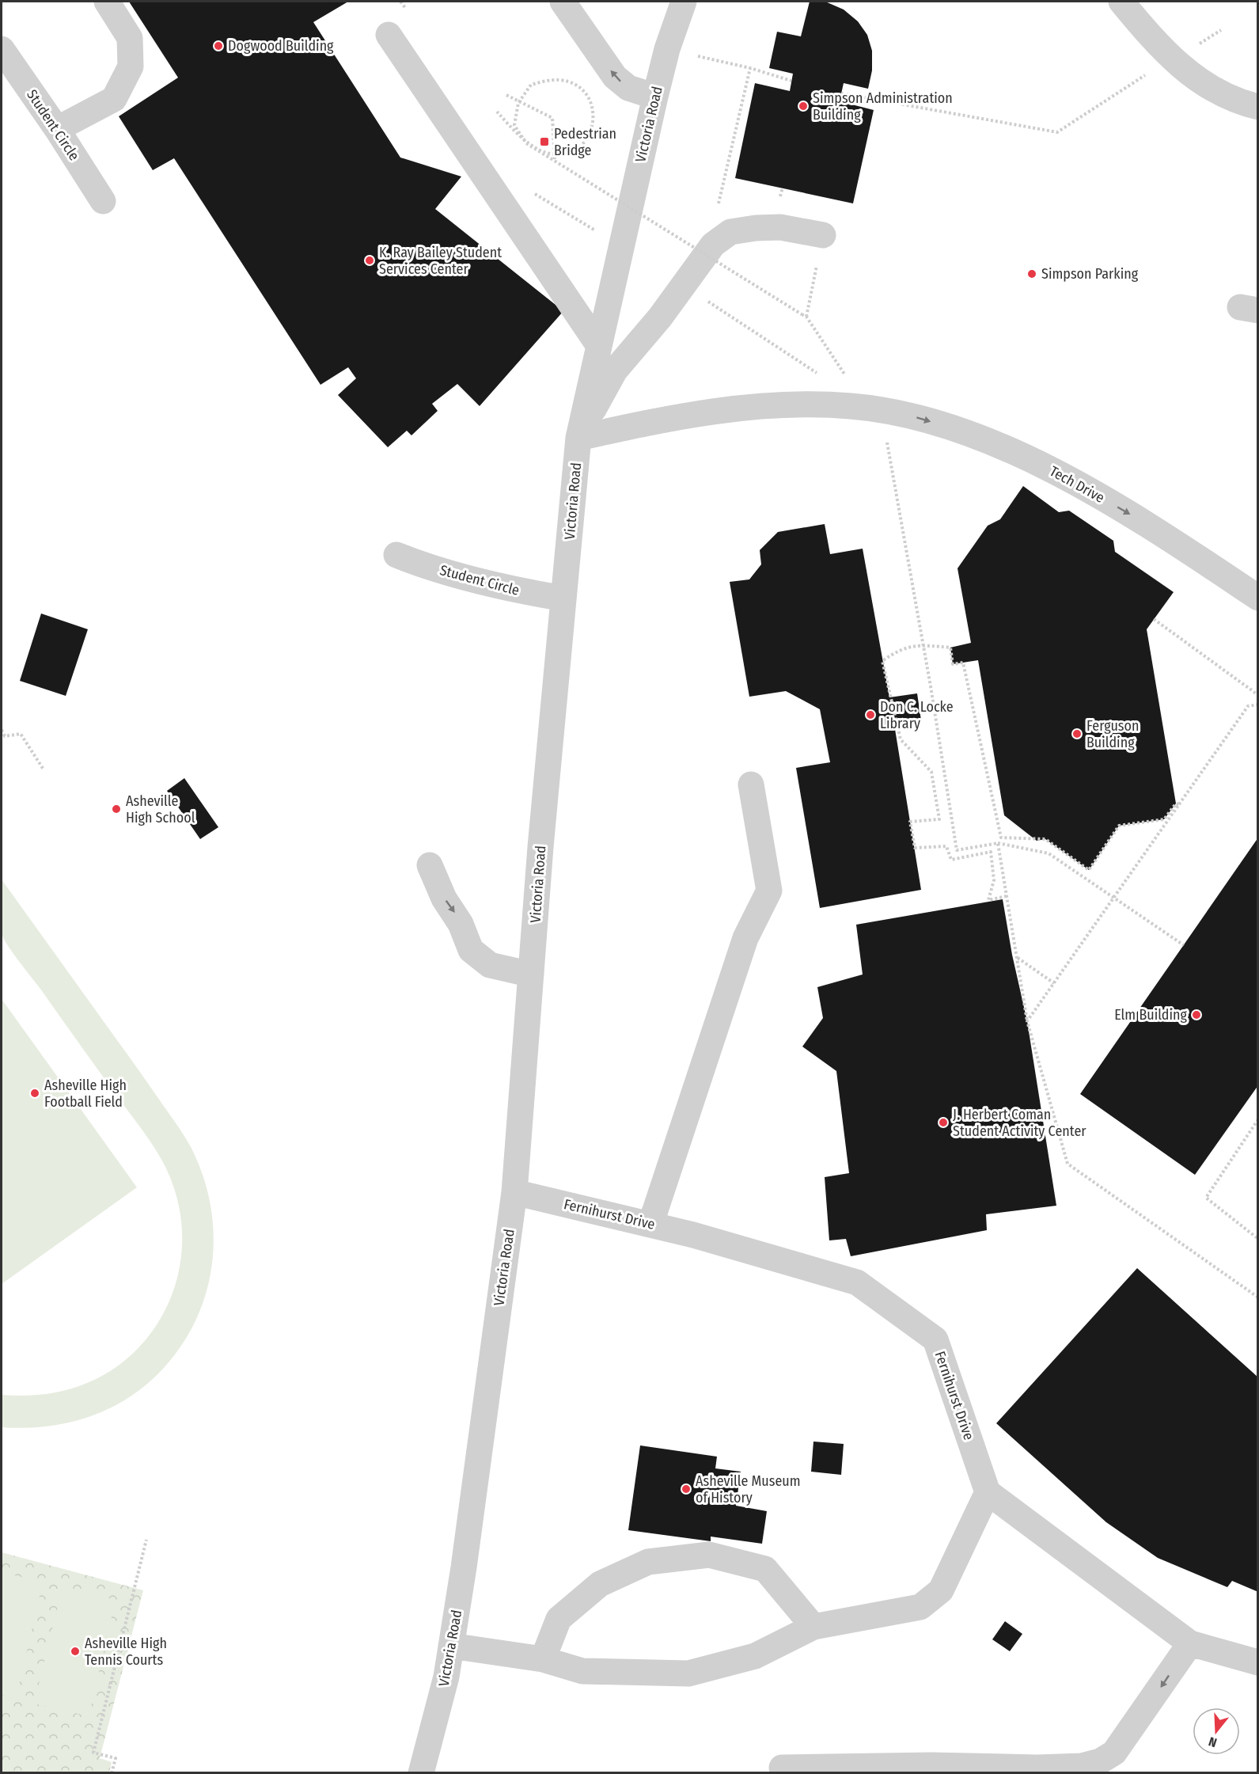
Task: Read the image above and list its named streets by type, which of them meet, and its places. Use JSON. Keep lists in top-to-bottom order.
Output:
{
  "streets": {
    "street": [
      "Victoria Road",
      "Student Circle",
      "Tech Drive",
      "Fernihurst Drive"
    ]
  },
  "crossings": [
    ["Victoria Road", "Student Circle"],
    ["Victoria Road", "Tech Drive"],
    ["Victoria Road", "Fernihurst Drive"]
  ],
  "one_way": ["Tech Drive"],
  "places": {
    "other": [
      "Dogwood Building",
      "Simpson Administration Building",
      "K. Ray Bailey Student Services Center",
      "Simpson Parking",
      "Don C. Locke Library",
      "Ferguson Building",
      "Asheville High School",
      "Elm Building",
      "Asheville High Football Field",
      "J. Herbert Coman Student Activity Center",
      "Asheville Museum of History",
      "Asheville High Tennis Courts"
    ],
    "transit": ["Pedestrian Bridge"]
  },
  "north": "bottom"
}
